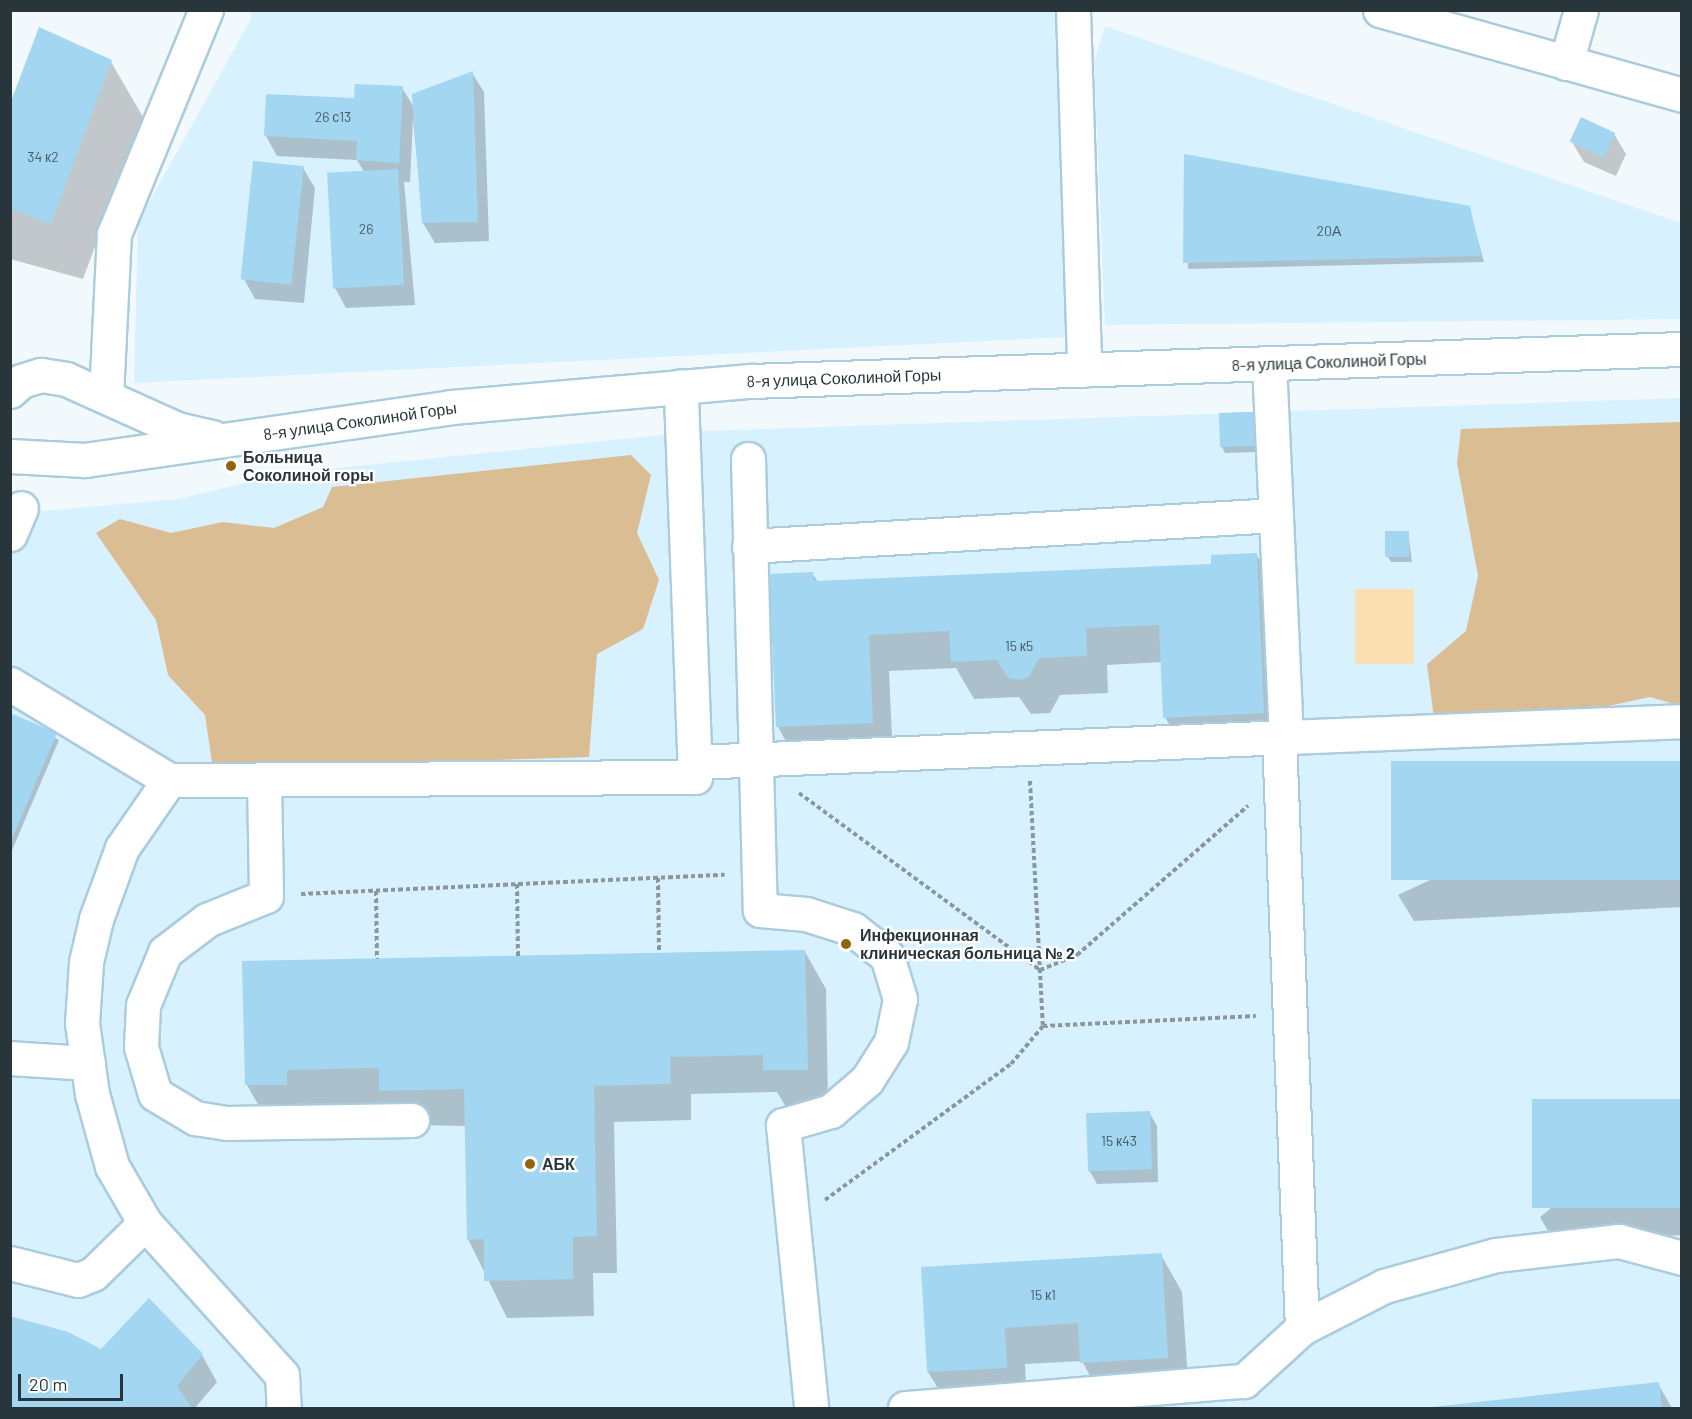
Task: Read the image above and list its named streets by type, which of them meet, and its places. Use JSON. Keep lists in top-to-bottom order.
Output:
{
  "streets": {
    "street": ["8-я улица Соколиной Горы"]
  },
  "places": ["Больница Соколиной горы", "Инфекционная клиническая больница № 2", "АБК"],
  "house_numbers": [
    "26 с13",
    "34 к2",
    "26",
    "20А",
    "15 к5",
    "15 к43",
    "15 к1"
  ],
  "scale_bar": "20 m"
}
